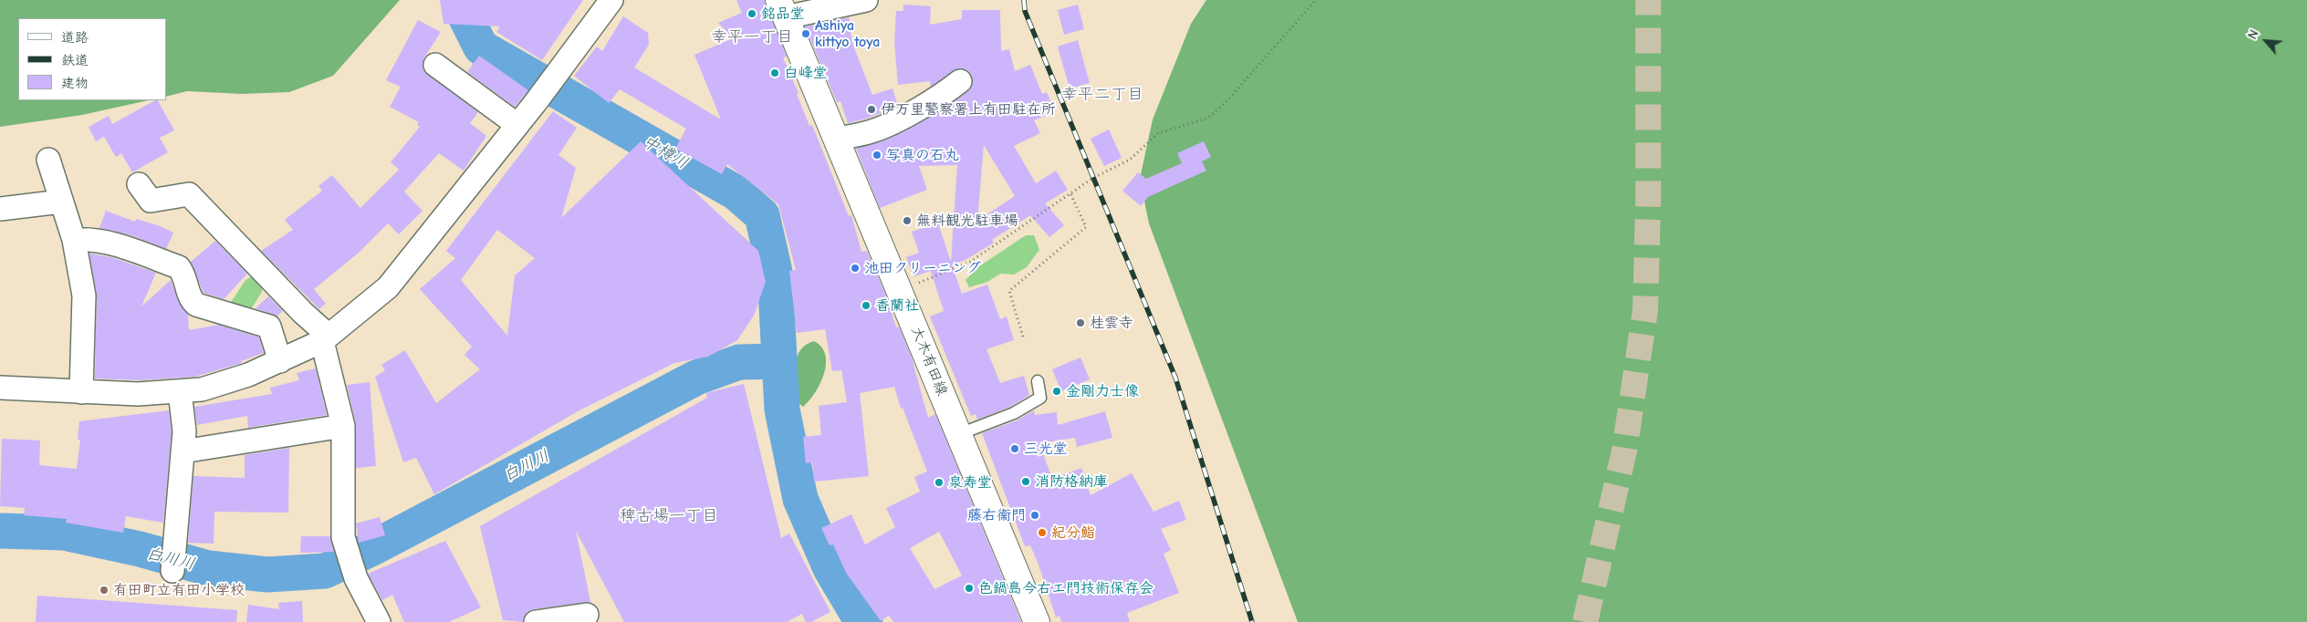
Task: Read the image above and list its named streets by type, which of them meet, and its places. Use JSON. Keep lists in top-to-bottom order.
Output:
{
  "streets": {
    "main road": ["大木有田線"]
  },
  "districts": ["幸平一丁目", "幸平二丁目", "稗古場一丁目"],
  "water": ["中樽川", "白川川"],
  "places": [
    "銘品堂",
    "Ashiya kittyo toya",
    "白峰堂",
    "伊万里警察署上有田駐在所",
    "写真の石丸",
    "無料観光駐車場",
    "池田クリーニング",
    "香蘭社",
    "桂雲寺",
    "金剛力士像",
    "三光堂",
    "消防格納庫",
    "泉寿堂",
    "藤右衞門",
    "紀分鮨",
    "色鍋島今右エ門技術保存会",
    "有田町立有田小学校"
  ],
  "legend": ["道路", "鉄道", "建物"],
  "north": "top left"
}
